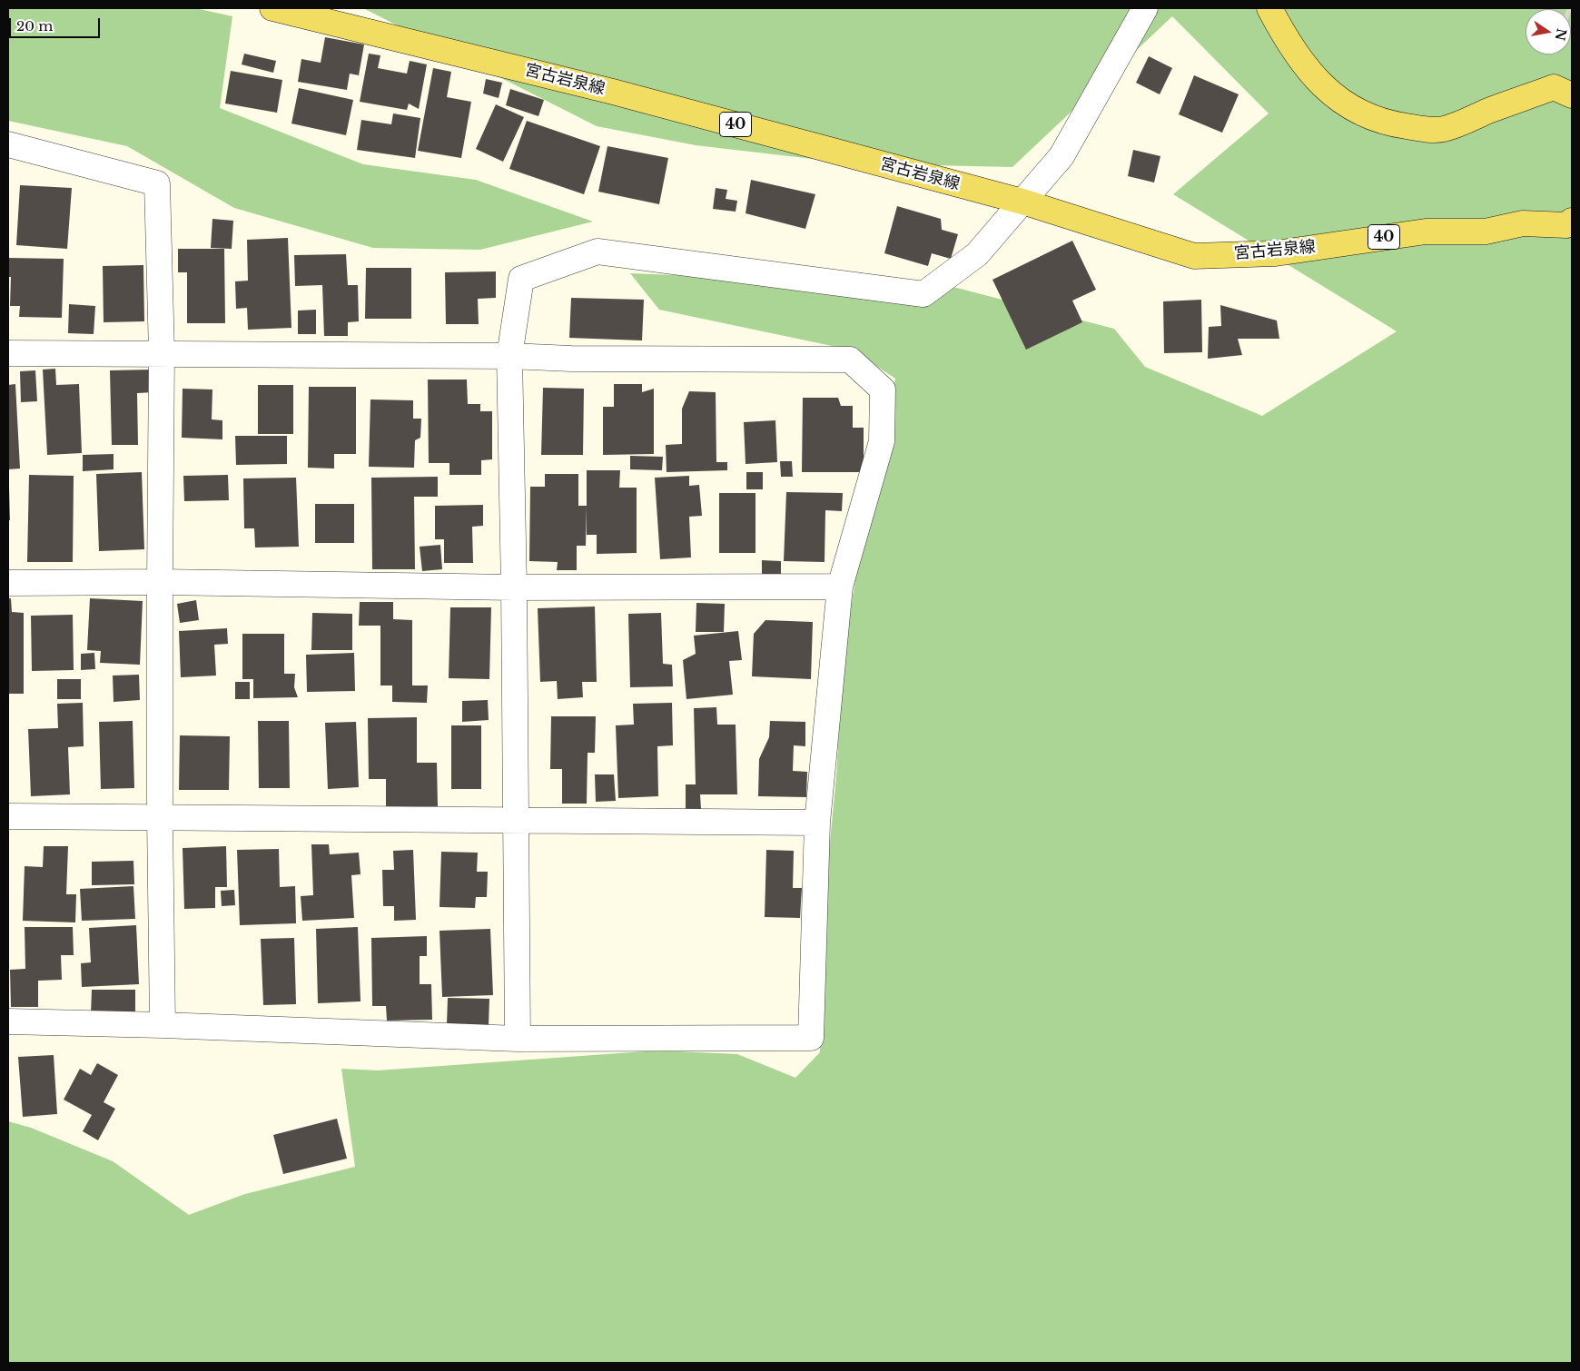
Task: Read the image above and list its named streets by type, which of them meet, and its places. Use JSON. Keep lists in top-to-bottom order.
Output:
{
  "streets": {
    "main road": ["宮古岩泉線", "40"]
  },
  "scale_bar": "20 m",
  "north": "right"
}
